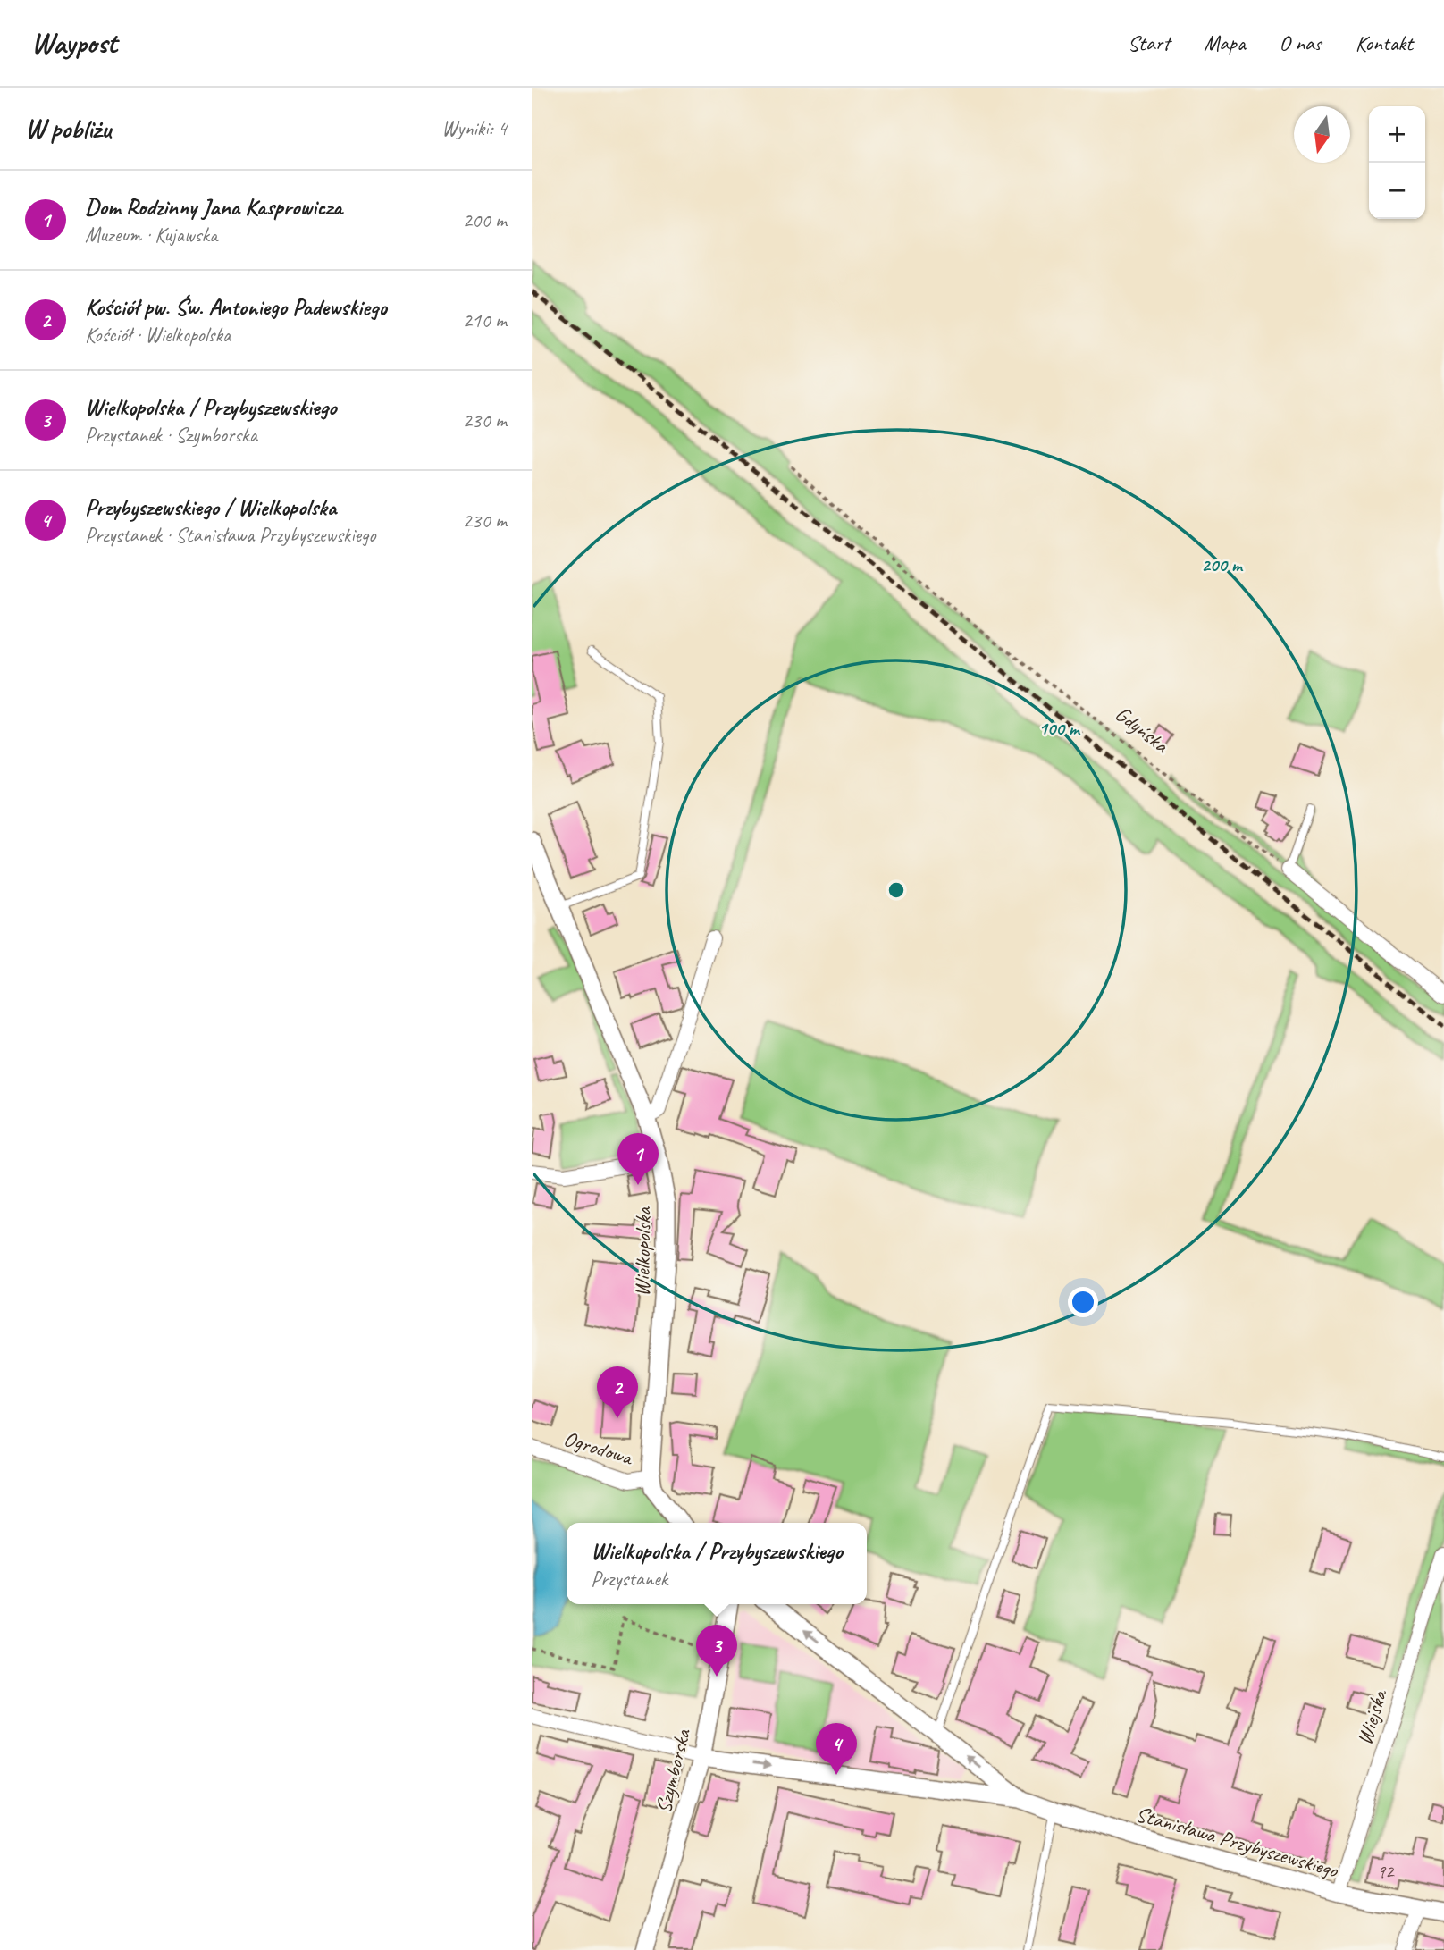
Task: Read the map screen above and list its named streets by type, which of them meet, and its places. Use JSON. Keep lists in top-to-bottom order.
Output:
{
  "streets": {
    "street": [
      "Wielkopolska",
      "Ogrodowa",
      "Wiejska",
      "Szymborska",
      "Stanisława Przybyszewskiego"
    ],
    "path": ["Gdyńska"]
  },
  "crossings": [
    ["Wielkopolska", "Ogrodowa"],
    ["Wiejska", "Stanisława Przybyszewskiego"],
    ["Szymborska", "Stanisława Przybyszewskiego"]
  ],
  "house_numbers": ["92"],
  "north": "bottom",
  "page": {
    "header": "Waypost",
    "nav": [
      "Start",
      "Mapa",
      "O nas",
      "Kontakt"
    ],
    "heading": ["W pobliżu", "Wyniki: 4"],
    "map_buttons": ["+", "−"],
    "list": [
      {
        "mark": "1",
        "name": "Dom Rodzinny Jana Kasprowicza",
        "note": "Muzeum · Kujawska",
        "value": "200 m"
      },
      {
        "mark": "2",
        "name": "Kościół pw. Św. Antoniego Padewskiego",
        "note": "Kościół · Wielkopolska",
        "value": "210 m"
      },
      {
        "mark": "3",
        "name": "Wielkopolska / Przybyszewskiego",
        "note": "Przystanek · Szymborska",
        "value": "230 m"
      },
      {
        "mark": "4",
        "name": "Przybyszewskiego / Wielkopolska",
        "note": "Przystanek · Stanisława Przybyszewskiego",
        "value": "230 m"
      }
    ],
    "pins": [
      "1",
      "2",
      "3",
      "4"
    ],
    "popup": ["Wielkopolska / Przybyszewskiego", "Przystanek"]
  },
  "rings": ["200 m", "100 m"]
}
